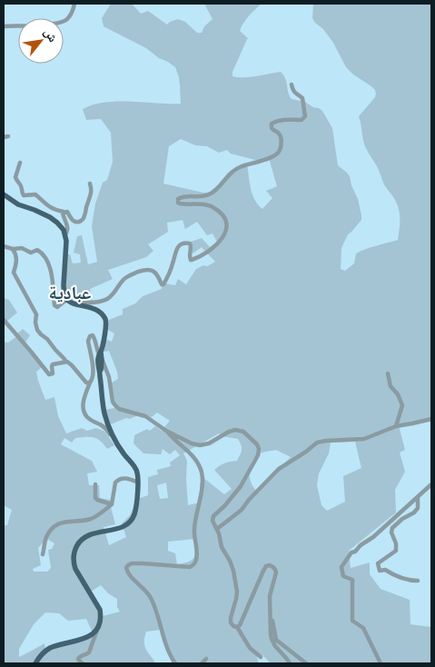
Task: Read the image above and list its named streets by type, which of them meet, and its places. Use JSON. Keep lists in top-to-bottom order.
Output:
{
  "districts": ["عبادية"],
  "north": "top right"
}
